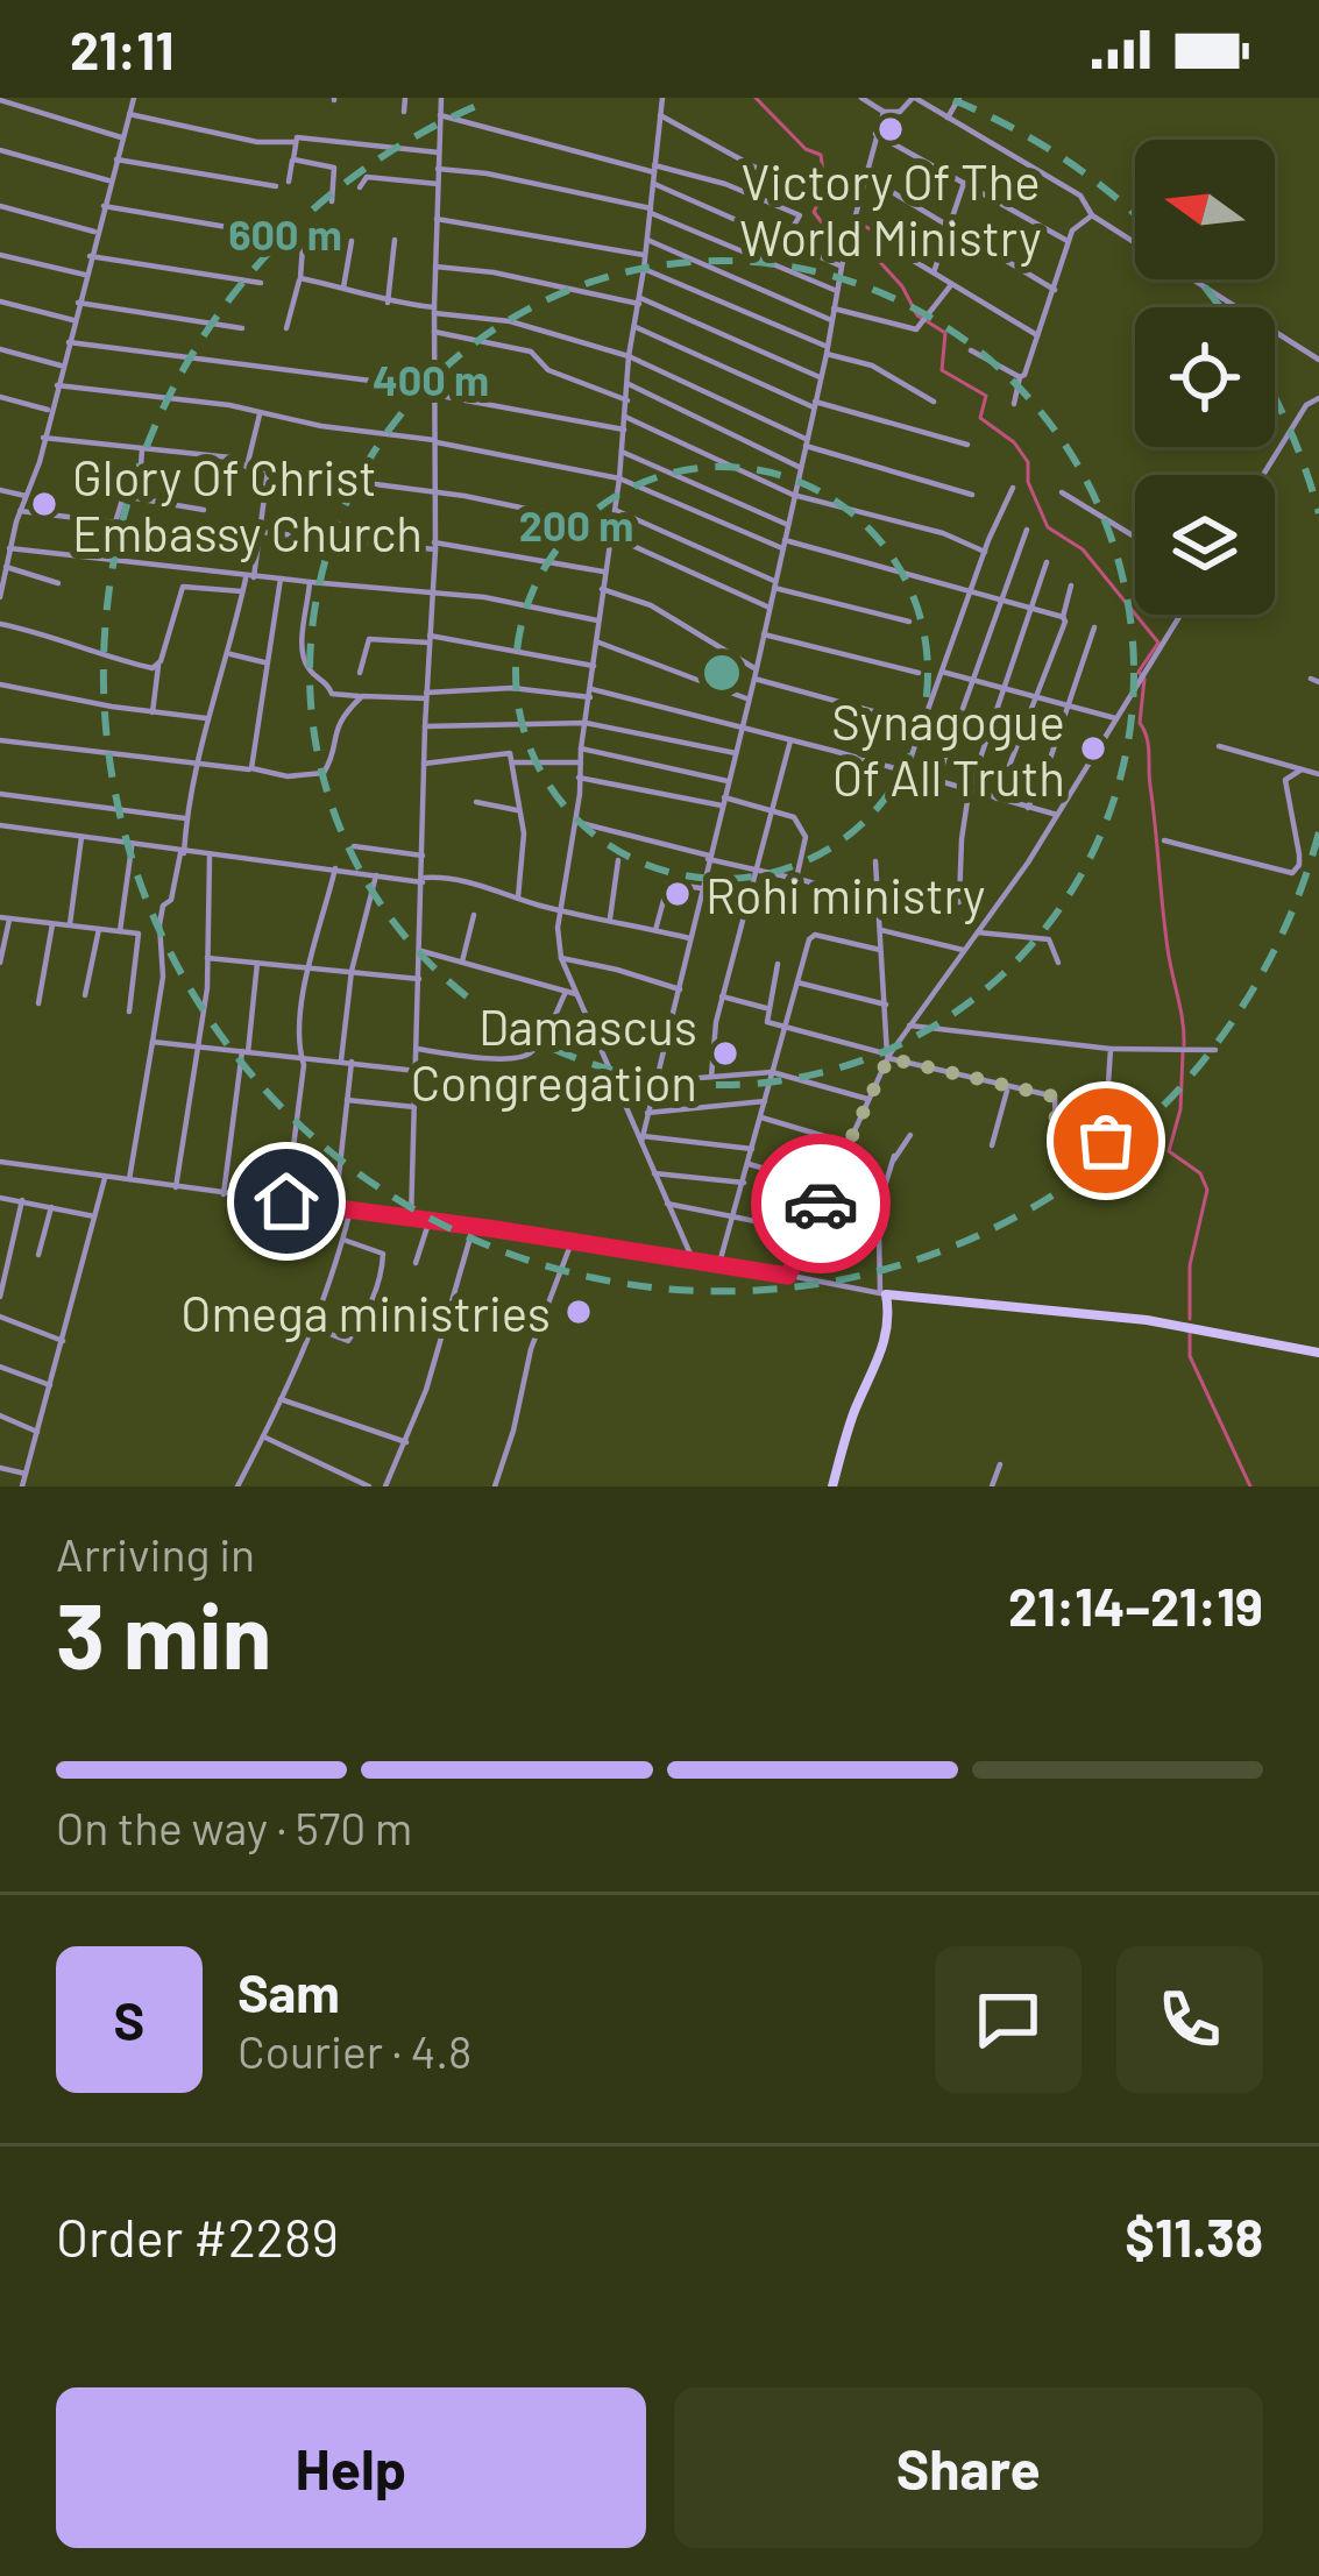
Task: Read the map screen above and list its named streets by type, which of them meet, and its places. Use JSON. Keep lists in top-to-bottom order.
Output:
{
  "places": [
    "Victory Of The World Ministry",
    "Glory Of Christ Embassy Church",
    "Synagogue Of All Truth",
    "Rohi ministry",
    "Damascus Congregation",
    "Omega ministries"
  ],
  "north": "left",
  "page": {
    "status": "21:11",
    "heading": ["3 min", "Arriving in", "21:14–21:19"],
    "panel": [
      "Sam",
      "Courier · 4.8",
      "Order #2289",
      "$11.38"
    ],
    "bar": "On the way · 570 m",
    "round": "S",
    "buttons": ["Help", "Share"]
  },
  "rings": ["600 m", "400 m", "200 m"]
}
